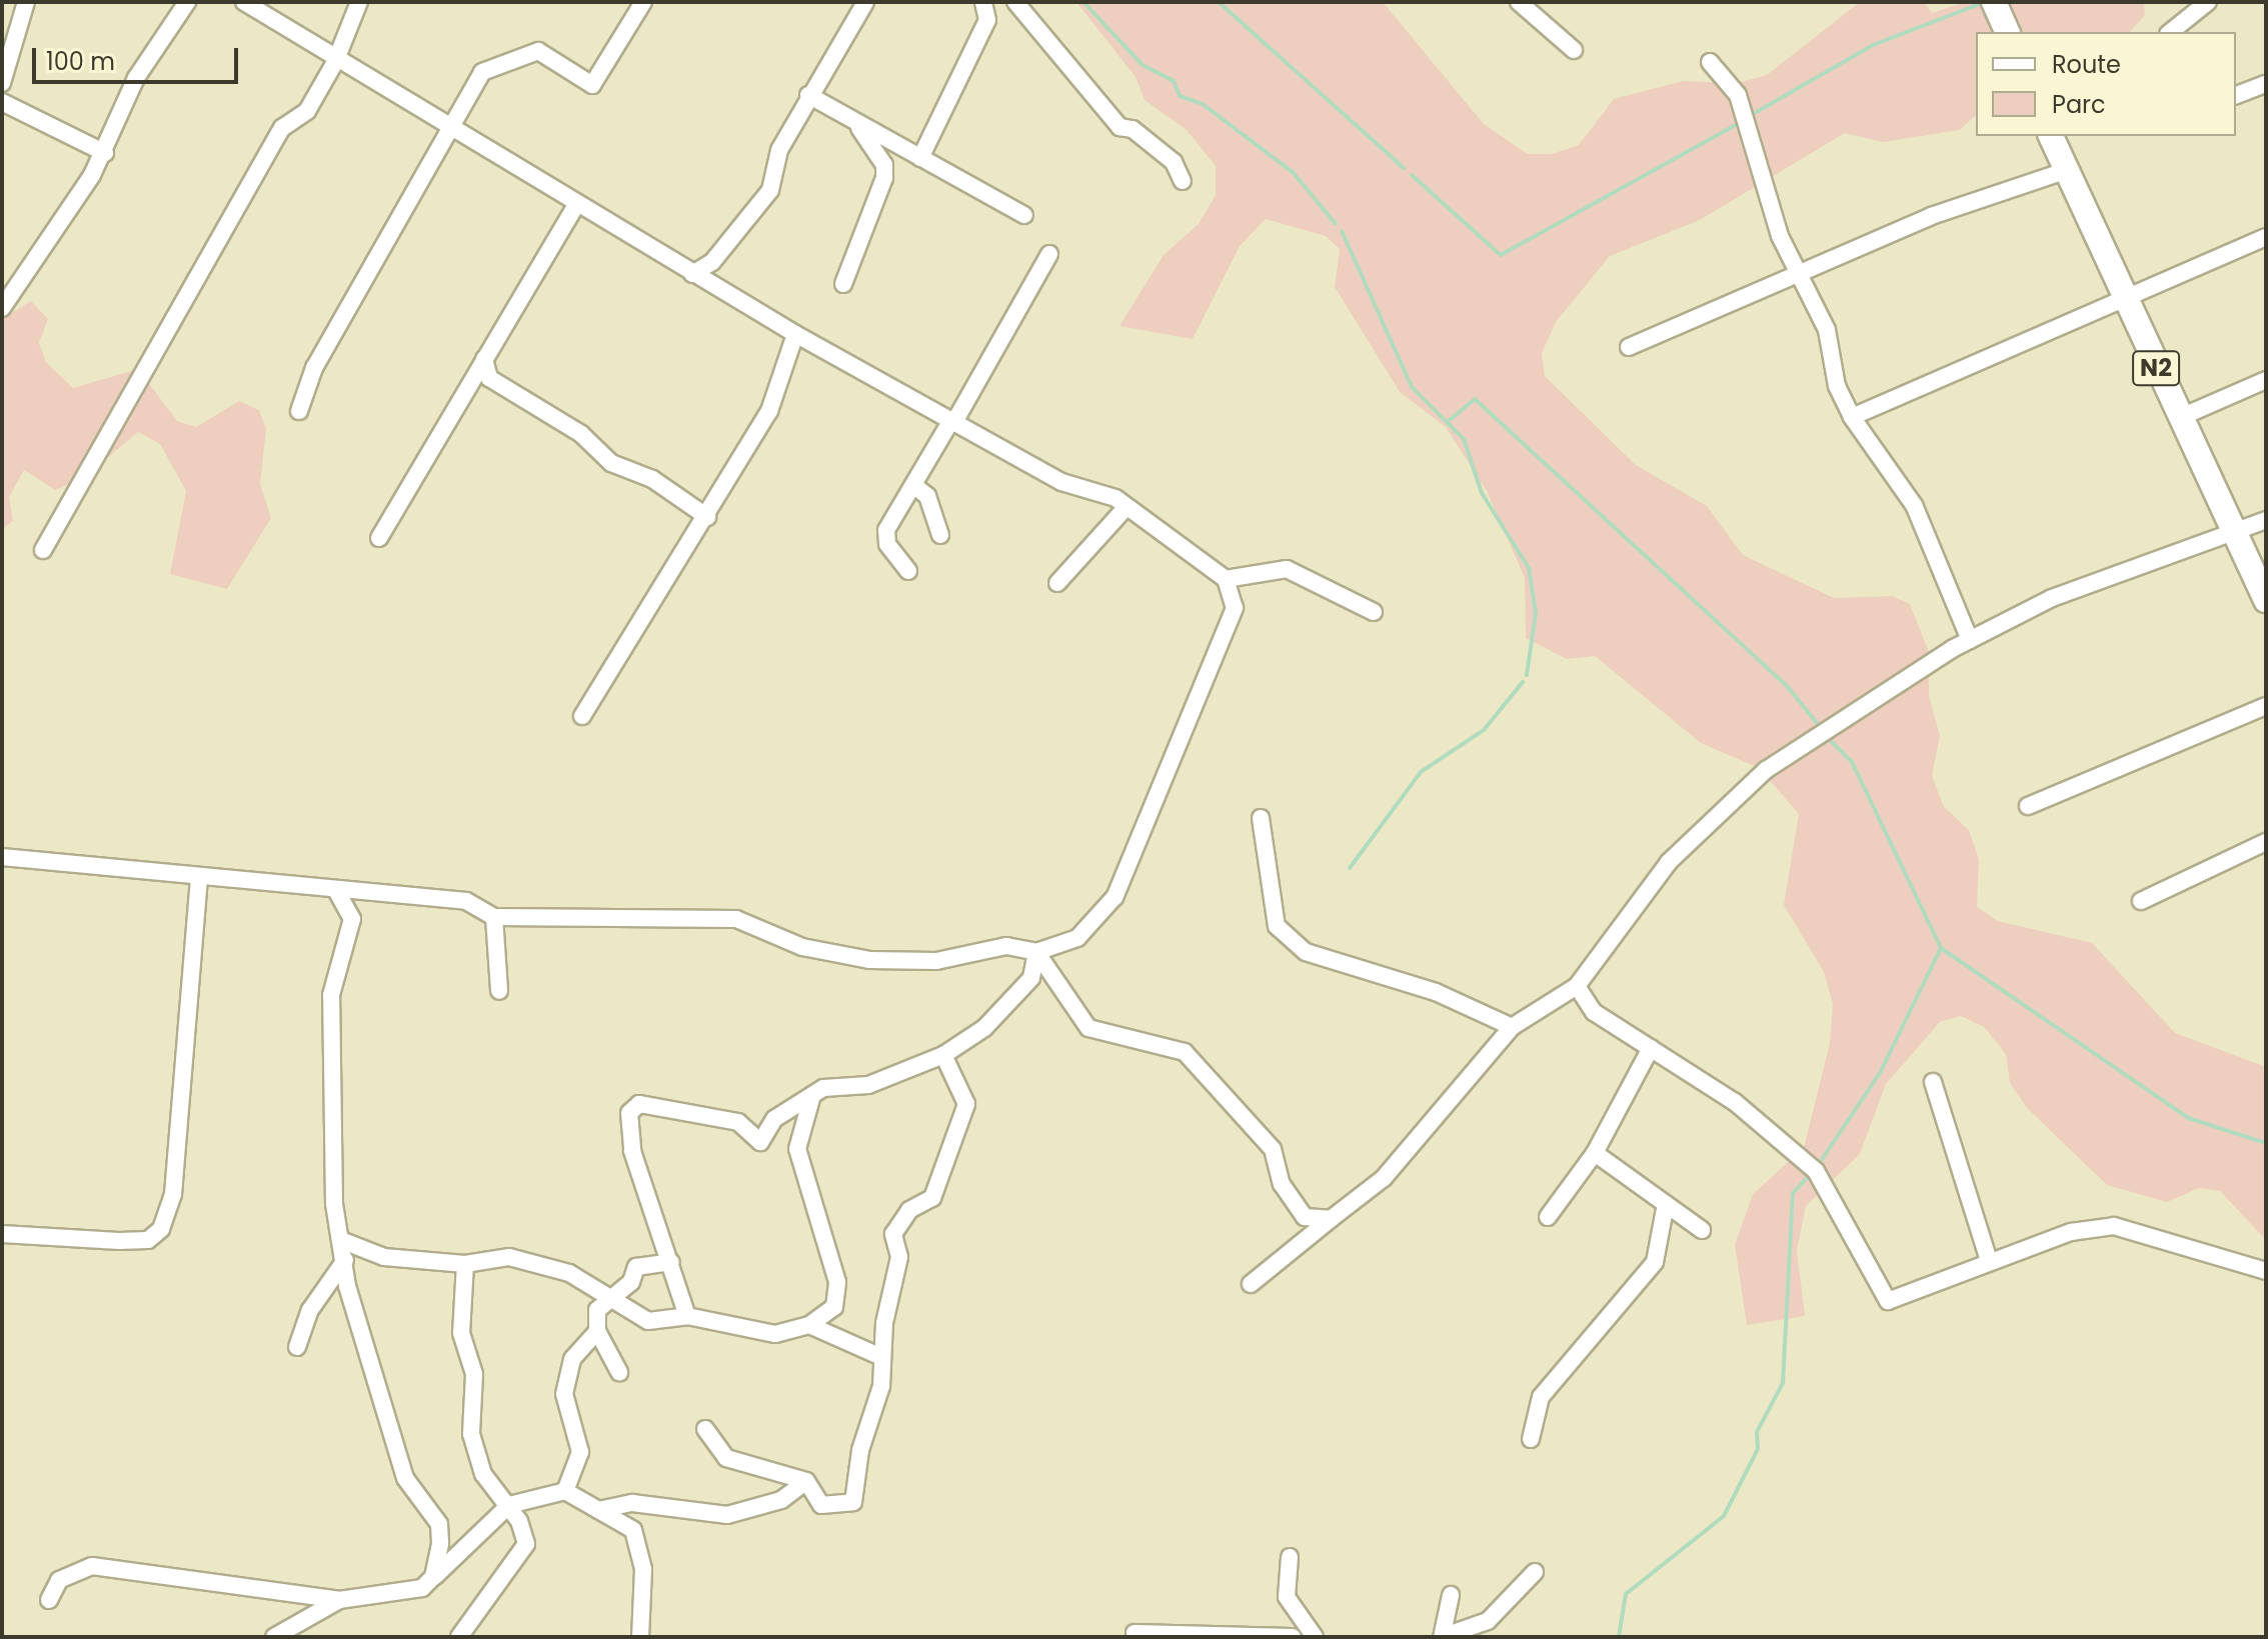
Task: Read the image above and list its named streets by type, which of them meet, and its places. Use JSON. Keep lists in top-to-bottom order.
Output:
{
  "streets": {
    "highway": ["N2"]
  },
  "legend": ["Route", "Parc"],
  "scale_bar": "100 m"
}
